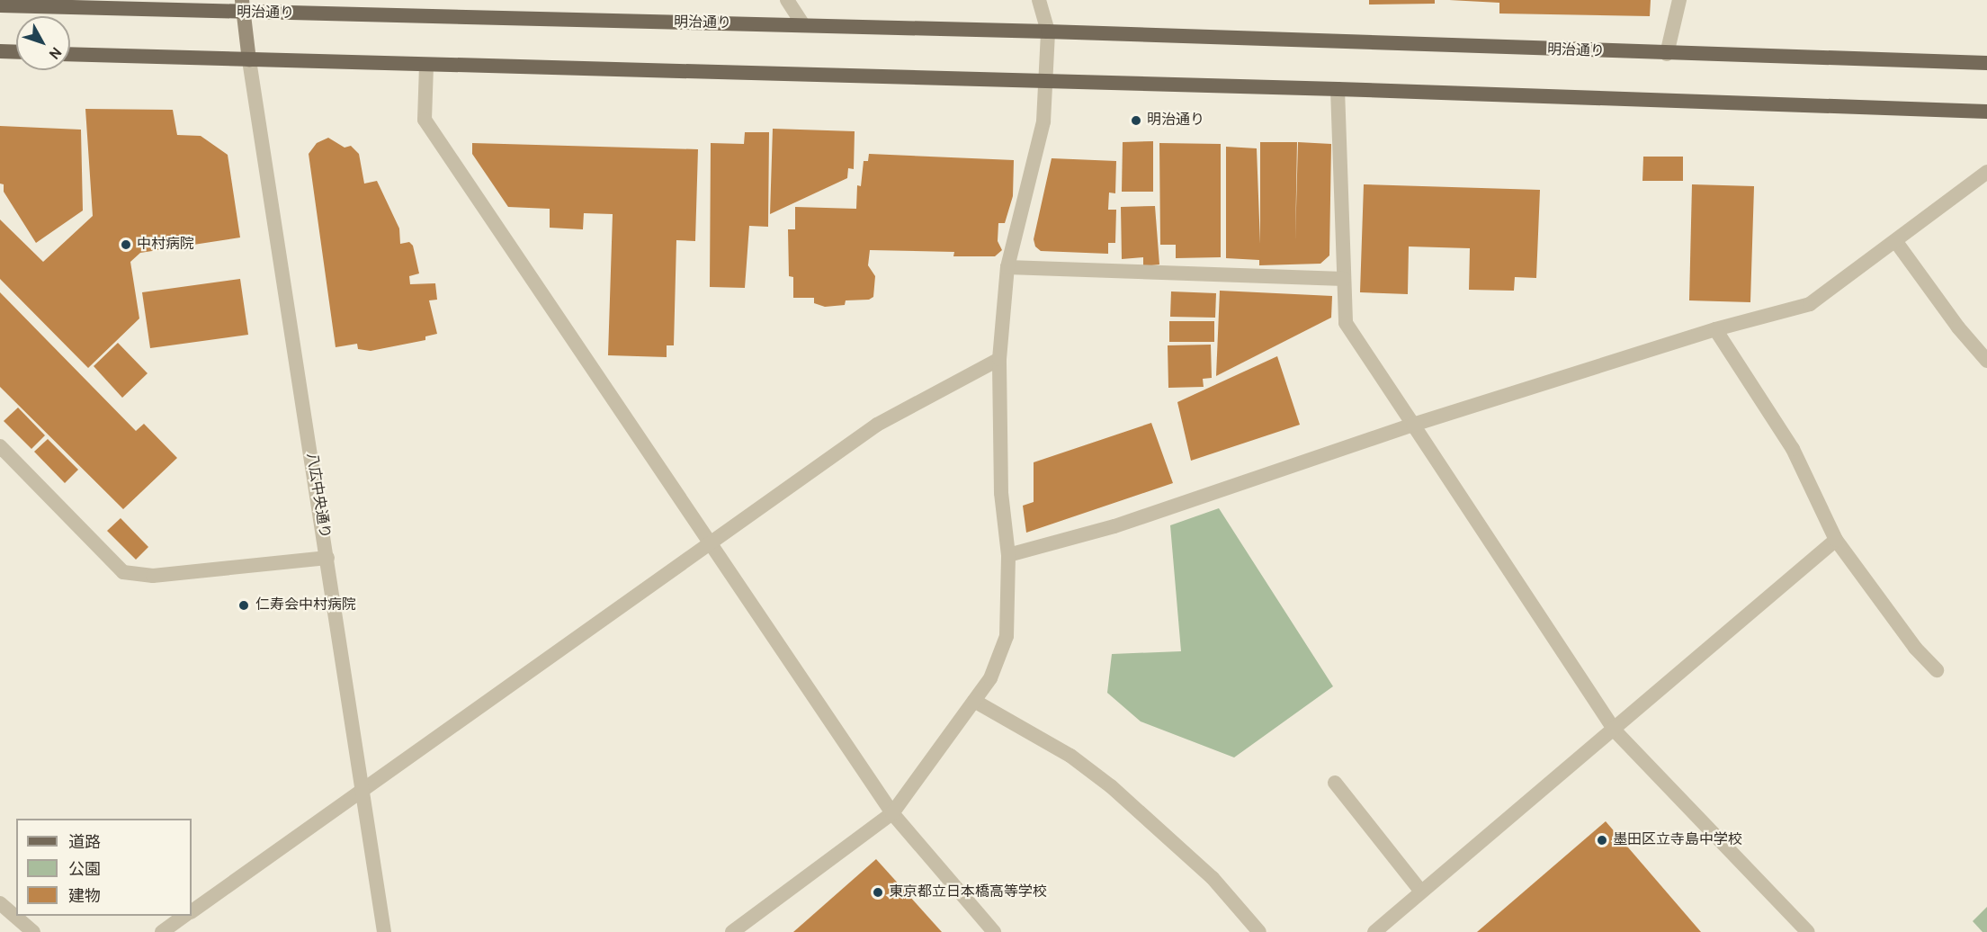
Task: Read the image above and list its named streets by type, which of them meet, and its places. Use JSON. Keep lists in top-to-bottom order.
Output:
{
  "streets": {
    "main road": ["明治通り"],
    "street": ["八広中央通り"]
  },
  "places": [
    "明治通り",
    "中村病院",
    "仁寿会中村病院",
    "墨田区立寺島中学校",
    "東京都立日本橋高等学校"
  ],
  "legend": ["道路", "公園", "建物"],
  "north": "bottom right"
}
